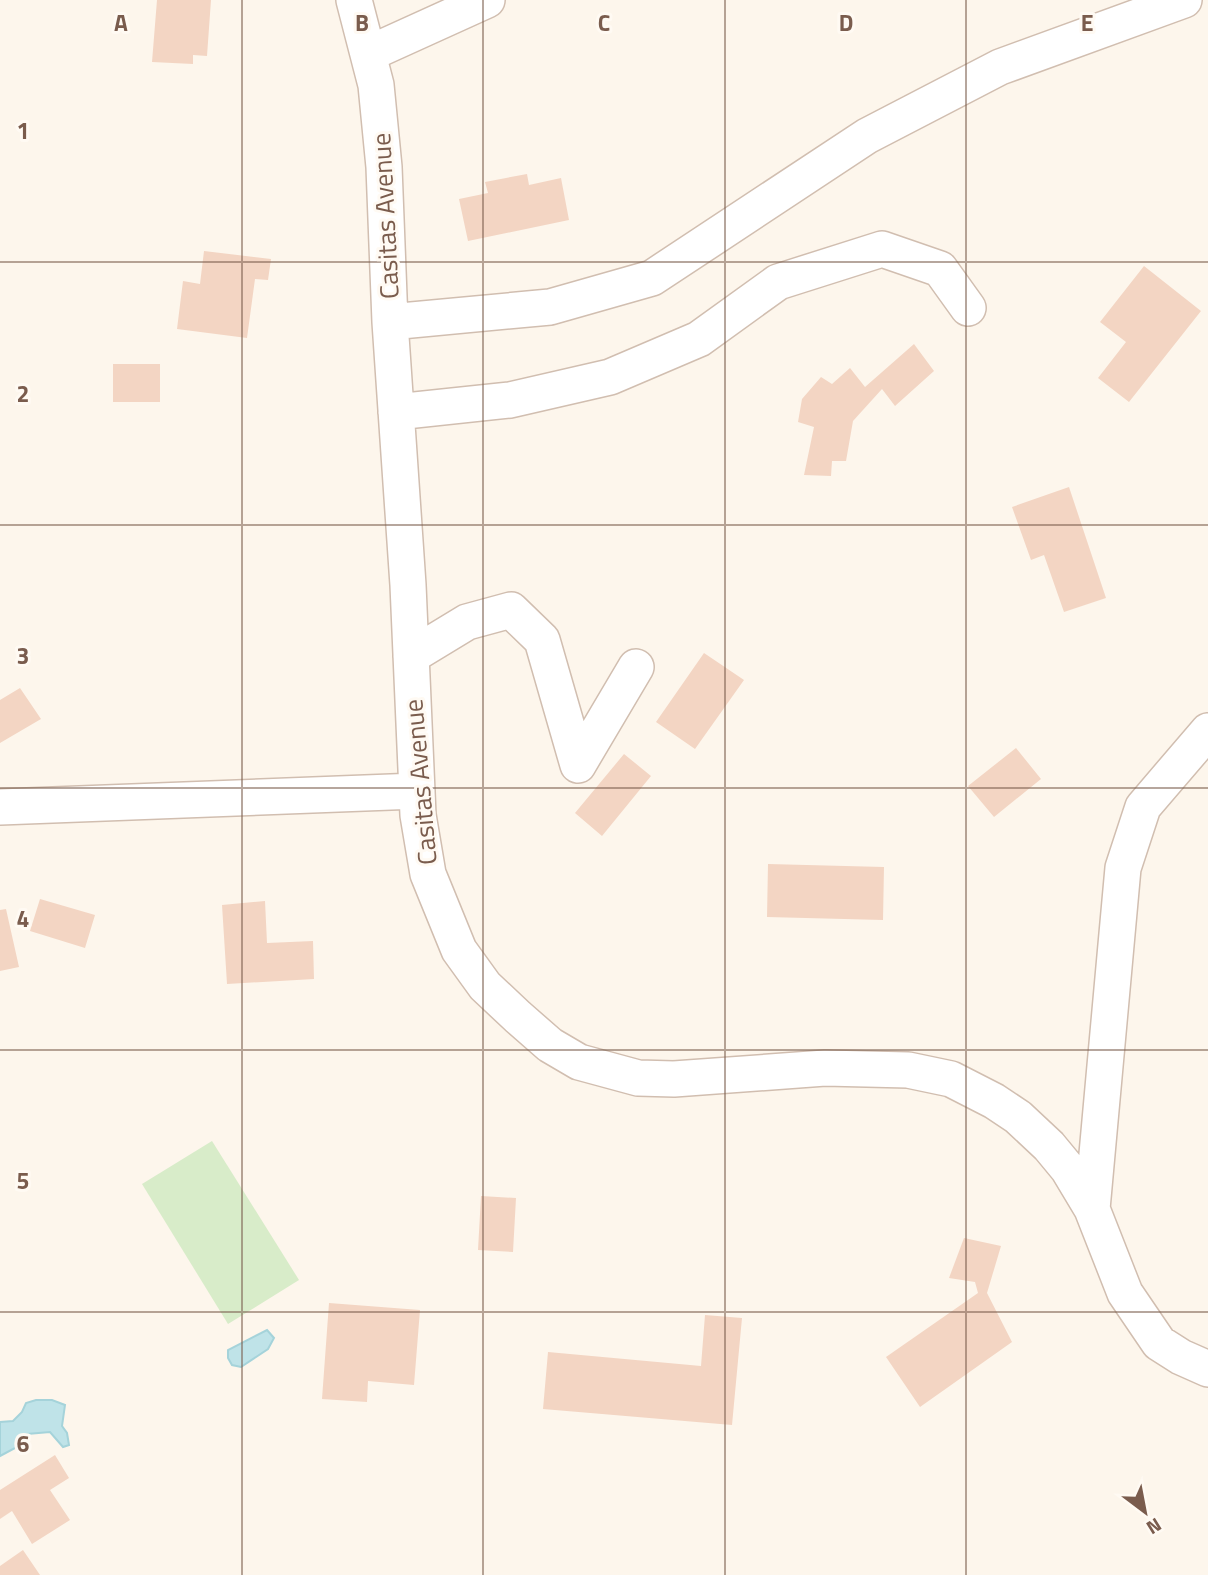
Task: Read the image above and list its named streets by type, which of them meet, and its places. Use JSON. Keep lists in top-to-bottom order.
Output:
{
  "streets": {
    "street": ["Casitas Avenue"]
  },
  "north": "bottom right",
  "grid": {
    "columns": [
      "A",
      "B",
      "C",
      "D",
      "E"
    ],
    "rows": [
      "1",
      "2",
      "3",
      "4",
      "5",
      "6"
    ]
  }
}
